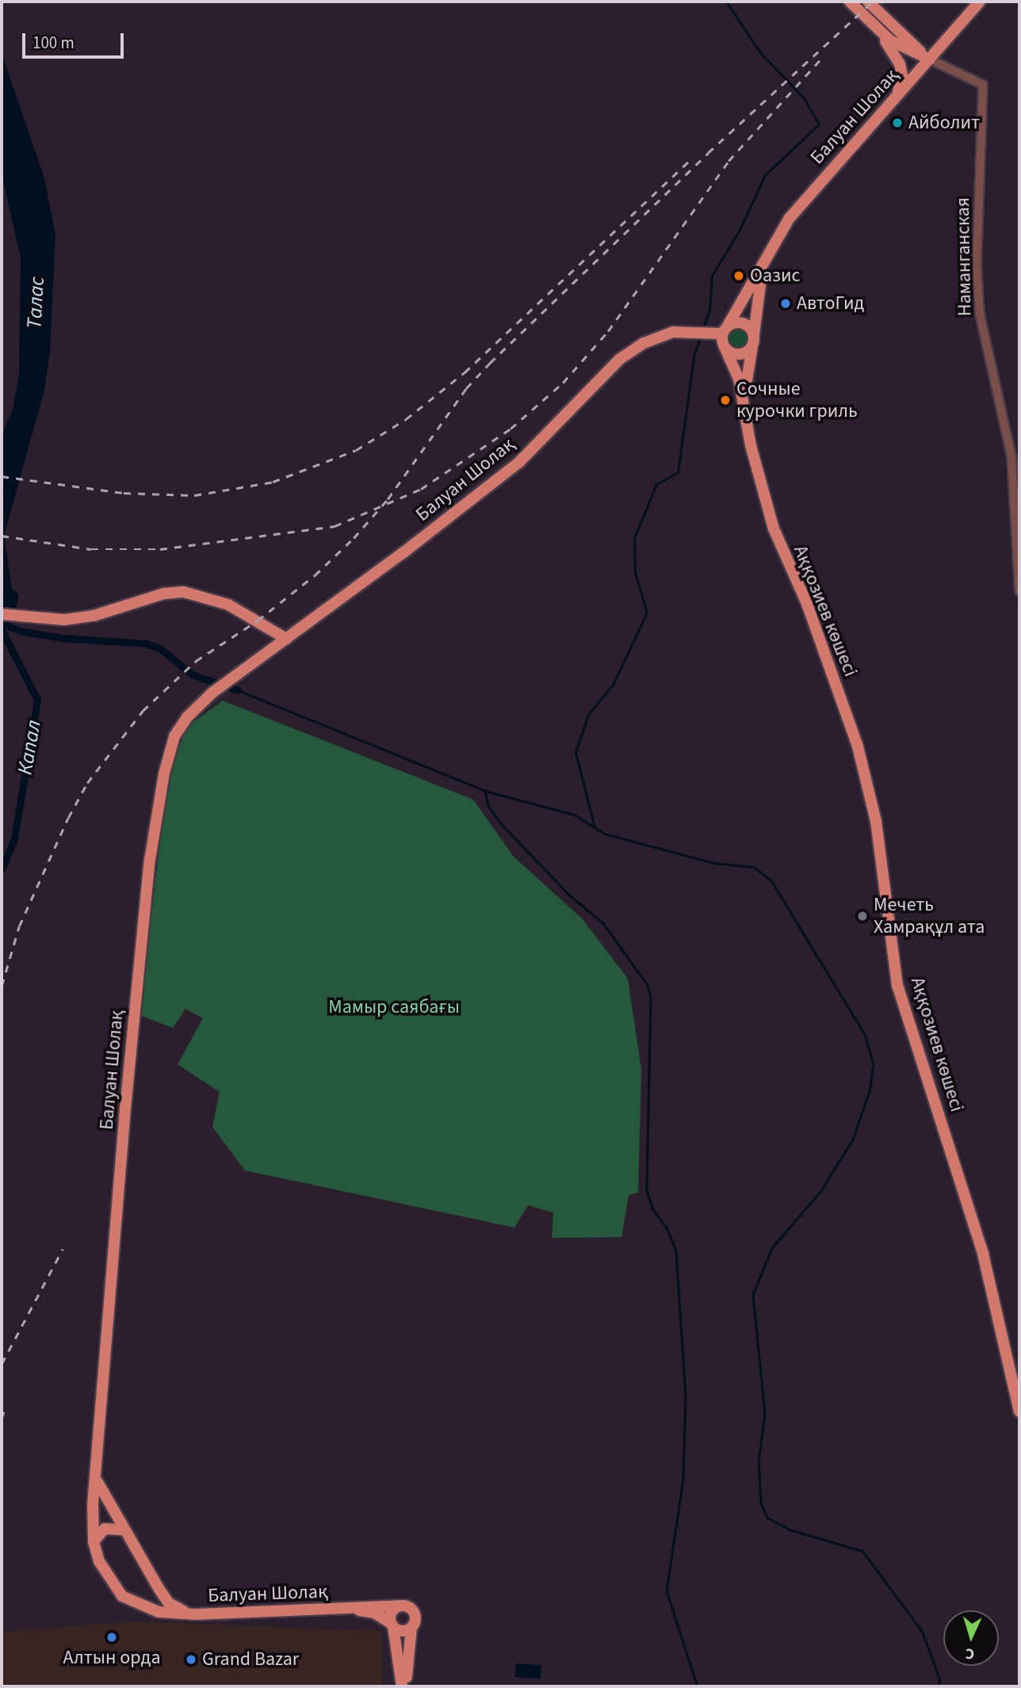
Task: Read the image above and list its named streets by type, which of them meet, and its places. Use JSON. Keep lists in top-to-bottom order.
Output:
{
  "streets": {
    "main road": ["Балуан Шолақ", "Аққозиев көшесі"],
    "street": ["Наманганская"]
  },
  "crossings": [
    ["Балуан Шолақ", "Наманганская"],
    ["Балуан Шолақ", "Аққозиев көшесі"]
  ],
  "water": ["Талас", "Капал"],
  "parks": ["Мамыр саябағы"],
  "places": [
    "Айболит",
    "Оазис",
    "АвтоГид",
    "Сочные курочки гриль",
    "Мечеть Хамрақұл ата",
    "Алтын орда",
    "Grand Bazar"
  ],
  "scale_bar": "100 m",
  "north": "bottom"
}
